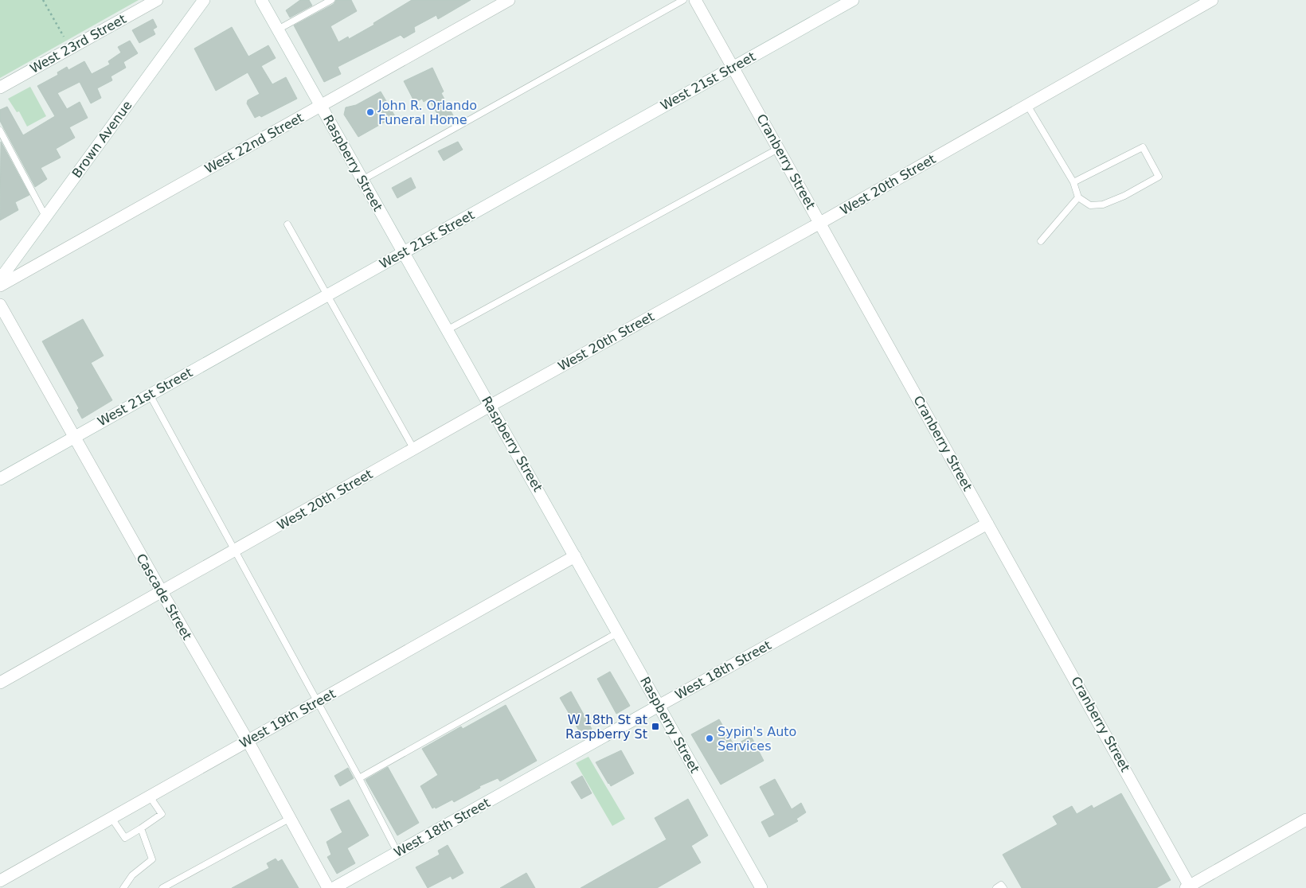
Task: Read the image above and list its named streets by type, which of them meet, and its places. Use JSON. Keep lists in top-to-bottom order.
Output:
{
  "streets": {
    "street": [
      "West 23rd Street",
      "West 21st Street",
      "Brown Avenue",
      "West 22nd Street",
      "Cranberry Street",
      "Raspberry Street",
      "West 20th Street",
      "Cascade Street",
      "West 18th Street",
      "West 19th Street"
    ]
  },
  "crossings": [
    ["West 21st Street", "Cranberry Street"],
    ["West 21st Street", "Raspberry Street"],
    ["West 21st Street", "Cascade Street"],
    ["West 22nd Street", "Raspberry Street"],
    ["Cranberry Street", "West 20th Street"],
    ["Cranberry Street", "West 18th Street"],
    ["Raspberry Street", "West 20th Street"],
    ["Raspberry Street", "West 18th Street"],
    ["Raspberry Street", "West 19th Street"],
    ["West 20th Street", "Cascade Street"],
    ["Cascade Street", "West 19th Street"]
  ],
  "places": {
    "other": ["John R. Orlando Funeral Home", "Sypin's Auto Services"],
    "transit": ["W 18th St at Raspberry St"]
  }
}
